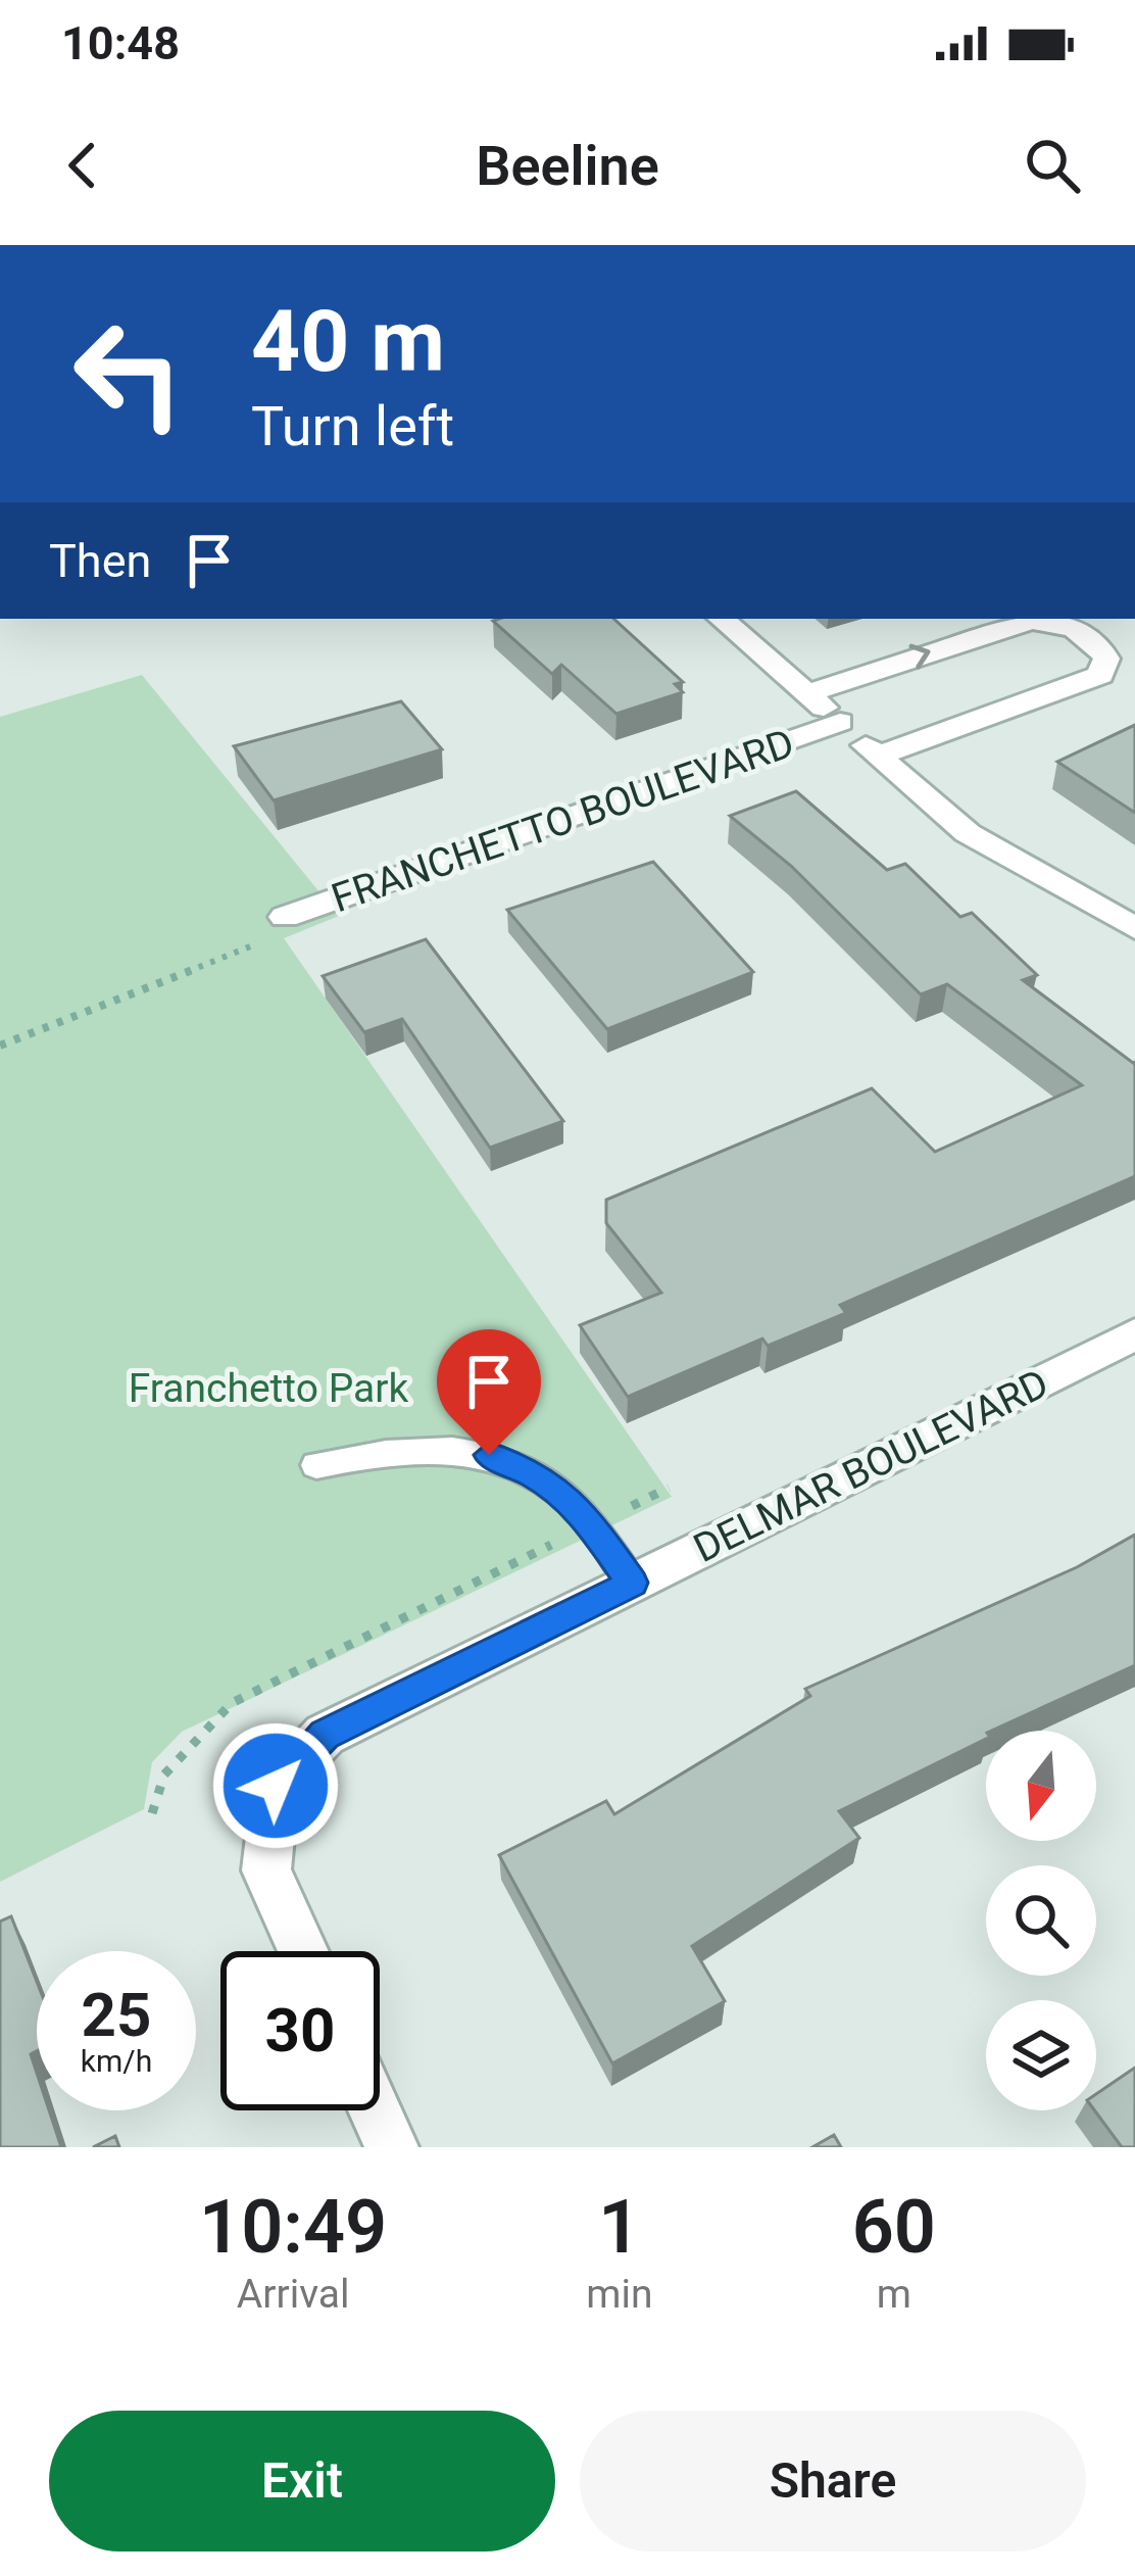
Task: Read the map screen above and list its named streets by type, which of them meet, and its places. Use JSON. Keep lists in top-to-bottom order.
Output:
{
  "streets": {
    "street": ["FRANCHETTO BOULEVARD", "DELMAR BOULEVARD"]
  },
  "parks": ["Franchetto Park"],
  "north": "bottom",
  "page": {
    "status": "10:48",
    "header": "Beeline",
    "turn": ["40 m", "Turn left"],
    "then": "Then",
    "speed": "25 km/h",
    "limit": "30",
    "eta": [
      "10:49",
      "Arrival",
      "1",
      "min",
      "60",
      "m"
    ],
    "buttons": ["Exit", "Share"]
  }
}
